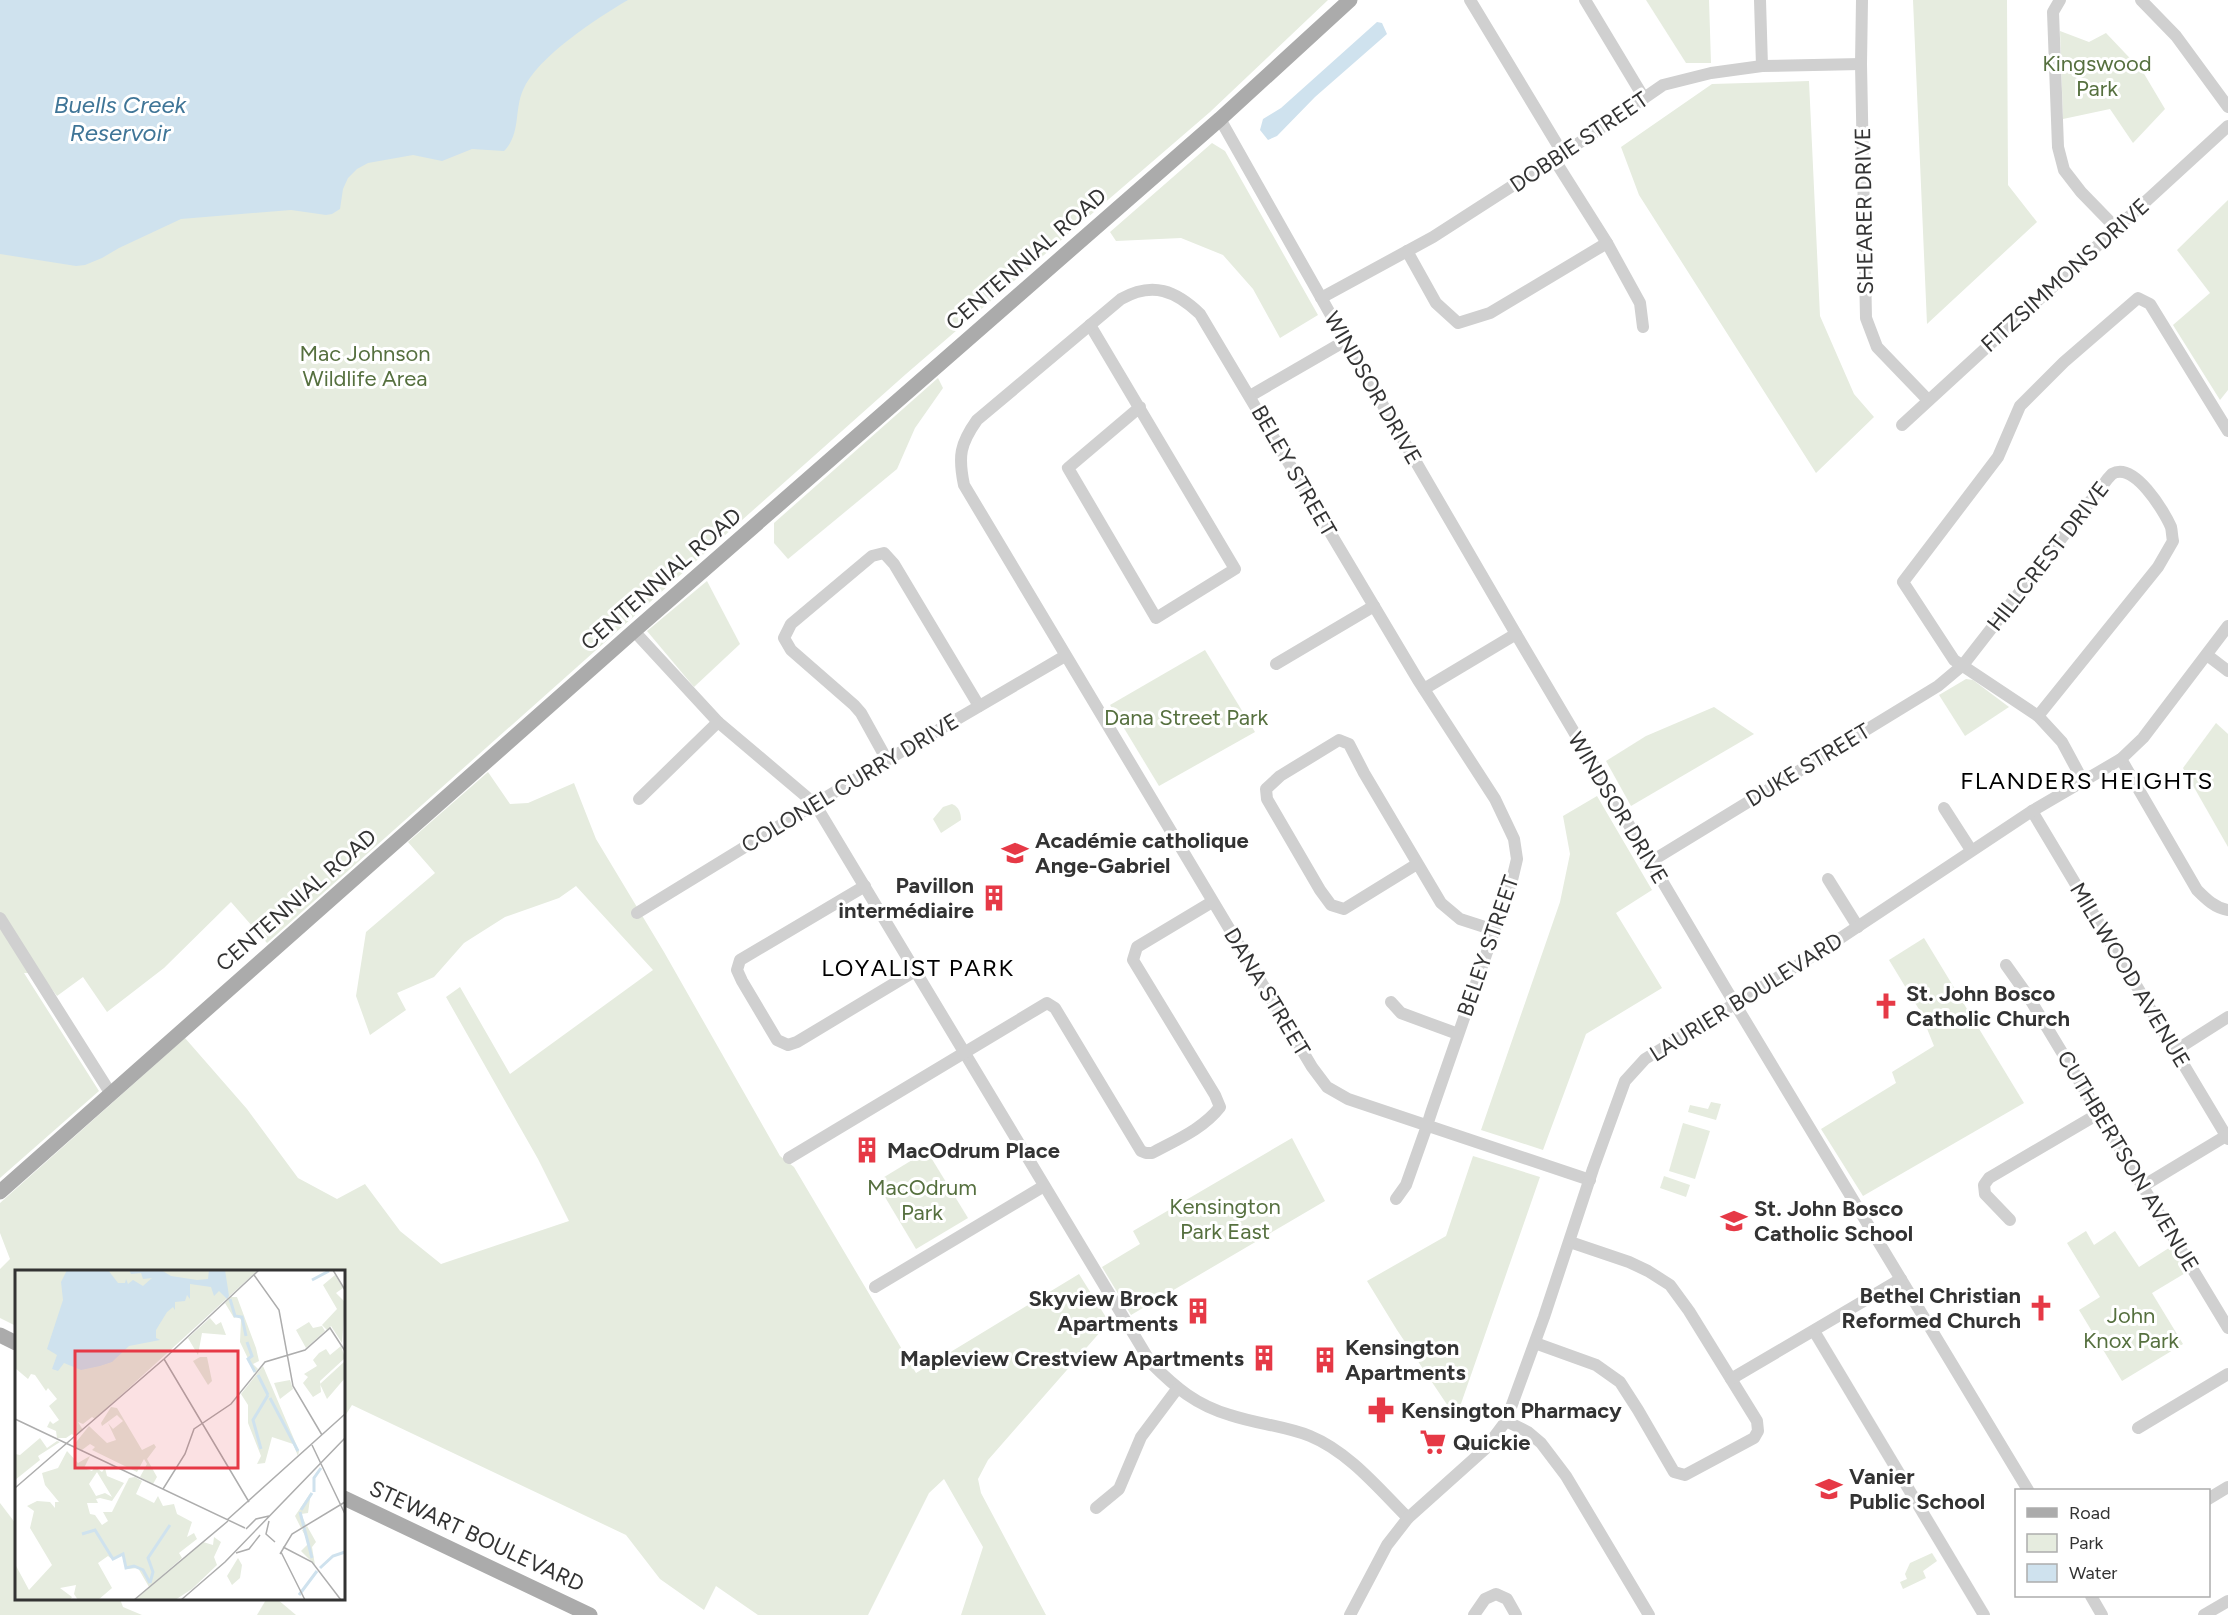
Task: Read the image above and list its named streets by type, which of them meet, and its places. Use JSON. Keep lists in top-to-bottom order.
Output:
{
  "streets": {
    "main road": ["CENTENNIAL ROAD", "STEWART BOULEVARD"],
    "street": [
      "DOBBIE STREET",
      "SHEARER DRIVE",
      "FITZSIMMONS DRIVE",
      "WINDSOR DRIVE",
      "BELEY STREET",
      "HILLCREST DRIVE",
      "DUKE STREET",
      "COLONEL CURRY DRIVE",
      "MILLWOOD AVENUE",
      "DANA STREET",
      "LAURIER BOULEVARD",
      "CUTHBERTSON AVENUE"
    ]
  },
  "crossings": [
    ["DOBBIE STREET", "SHEARER DRIVE"],
    ["DOBBIE STREET", "WINDSOR DRIVE"],
    ["SHEARER DRIVE", "FITZSIMMONS DRIVE"],
    ["CENTENNIAL ROAD", "WINDSOR DRIVE"],
    ["WINDSOR DRIVE", "DUKE STREET"],
    ["WINDSOR DRIVE", "LAURIER BOULEVARD"],
    ["BELEY STREET", "COLONEL CURRY DRIVE"],
    ["BELEY STREET", "DANA STREET"],
    ["HILLCREST DRIVE", "DUKE STREET"],
    ["COLONEL CURRY DRIVE", "DANA STREET"],
    ["MILLWOOD AVENUE", "LAURIER BOULEVARD"],
    ["DANA STREET", "LAURIER BOULEVARD"]
  ],
  "districts": ["FLANDERS HEIGHTS", "LOYALIST PARK"],
  "water": ["Buells Creek Reservoir"],
  "parks": [
    "Kingswood Park",
    "Mac Johnson Wildlife Area",
    "Dana Street Park",
    "MacOdrum Park",
    "Kensington Park East",
    "John Knox Park"
  ],
  "places": {
    "school or university": ["Académie catholique Ange-Gabriel", "St. John Bosco Catholic School", "Vanier Public School"],
    "building": [
      "Pavillon intermédiaire",
      "MacOdrum Place",
      "Skyview Brock Apartments",
      "Mapleview Crestview Apartments",
      "Kensington Apartments"
    ],
    "church": ["St. John Bosco Catholic Church", "Bethel Christian Reformed Church"],
    "pharmacy": ["Kensington Pharmacy"],
    "supermarket": ["Quickie"]
  },
  "legend": ["Road", "Park", "Water"]
}
